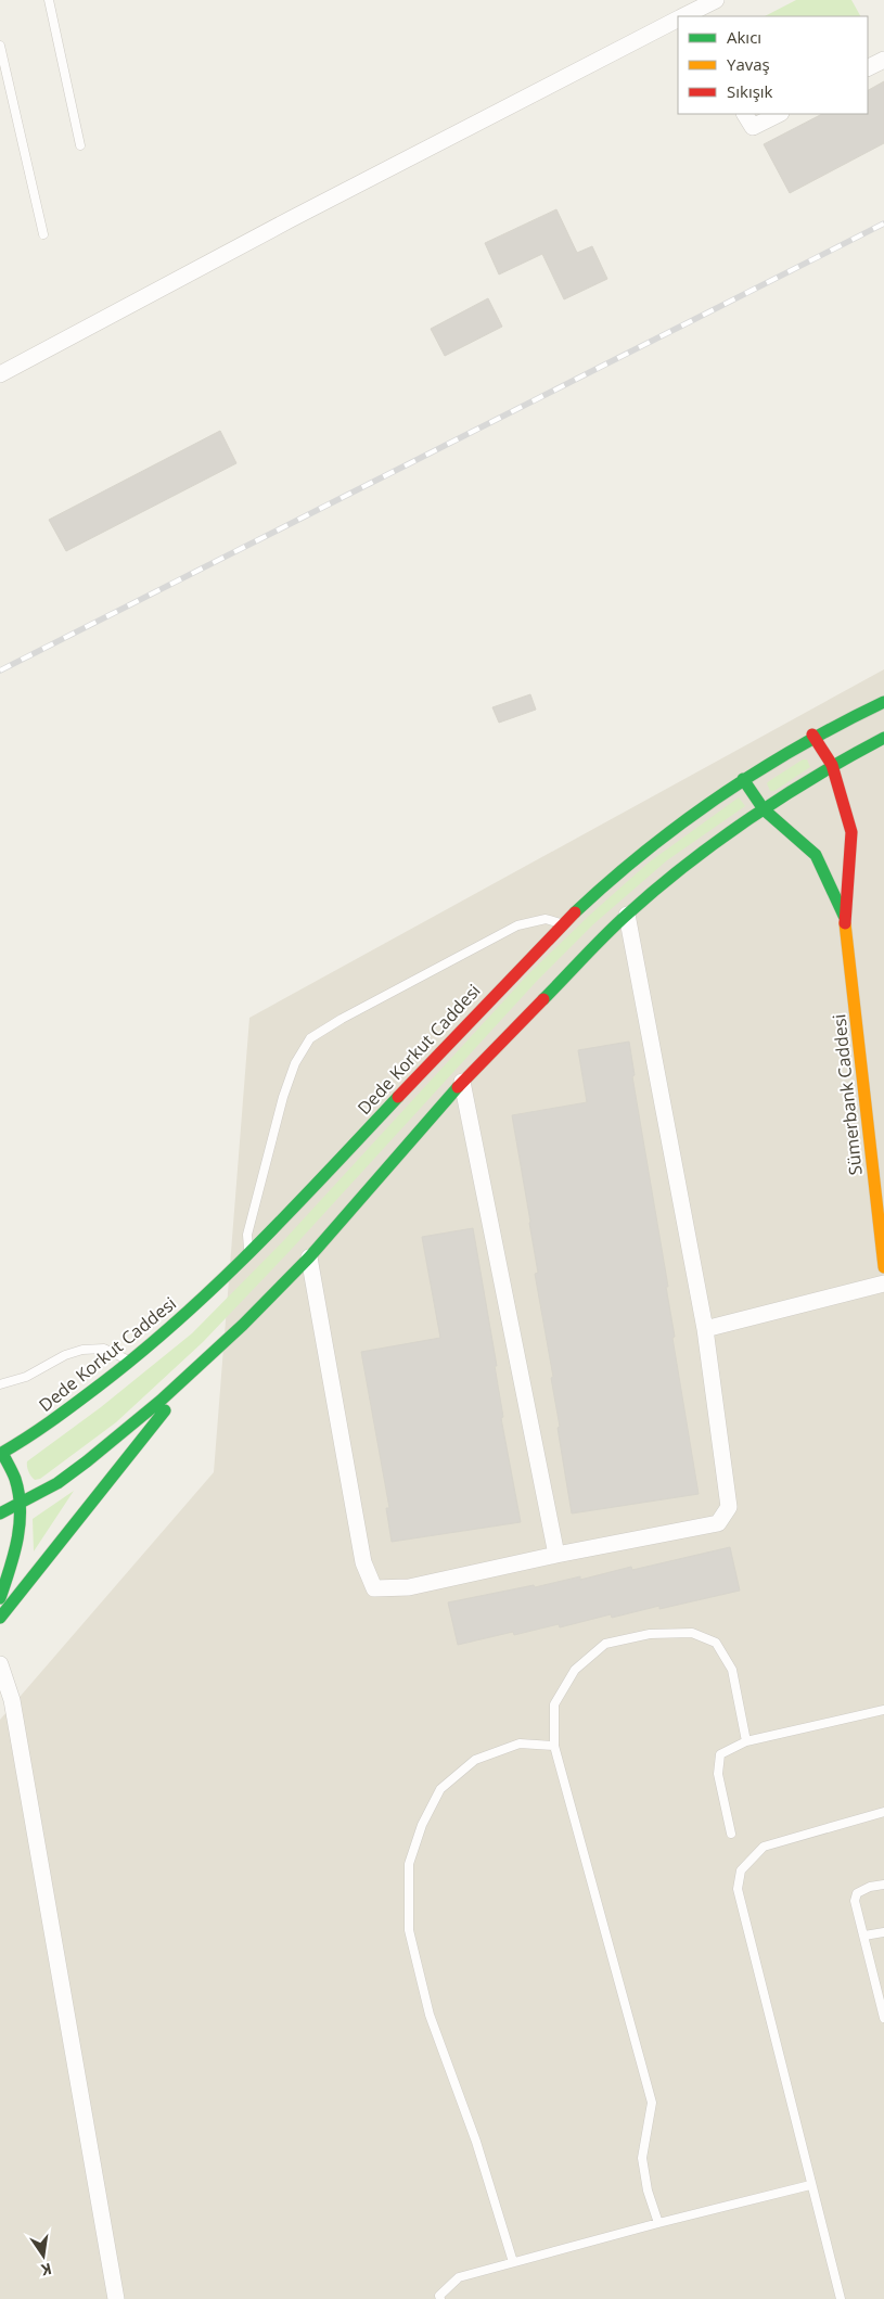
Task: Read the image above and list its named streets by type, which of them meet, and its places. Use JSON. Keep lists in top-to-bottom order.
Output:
{
  "streets": {
    "main road": ["Dede Korkut Caddesi", "Sümerbank Caddesi"]
  },
  "legend": ["Akıcı", "Yavaş", "Sıkışık"],
  "north": "bottom"
}
